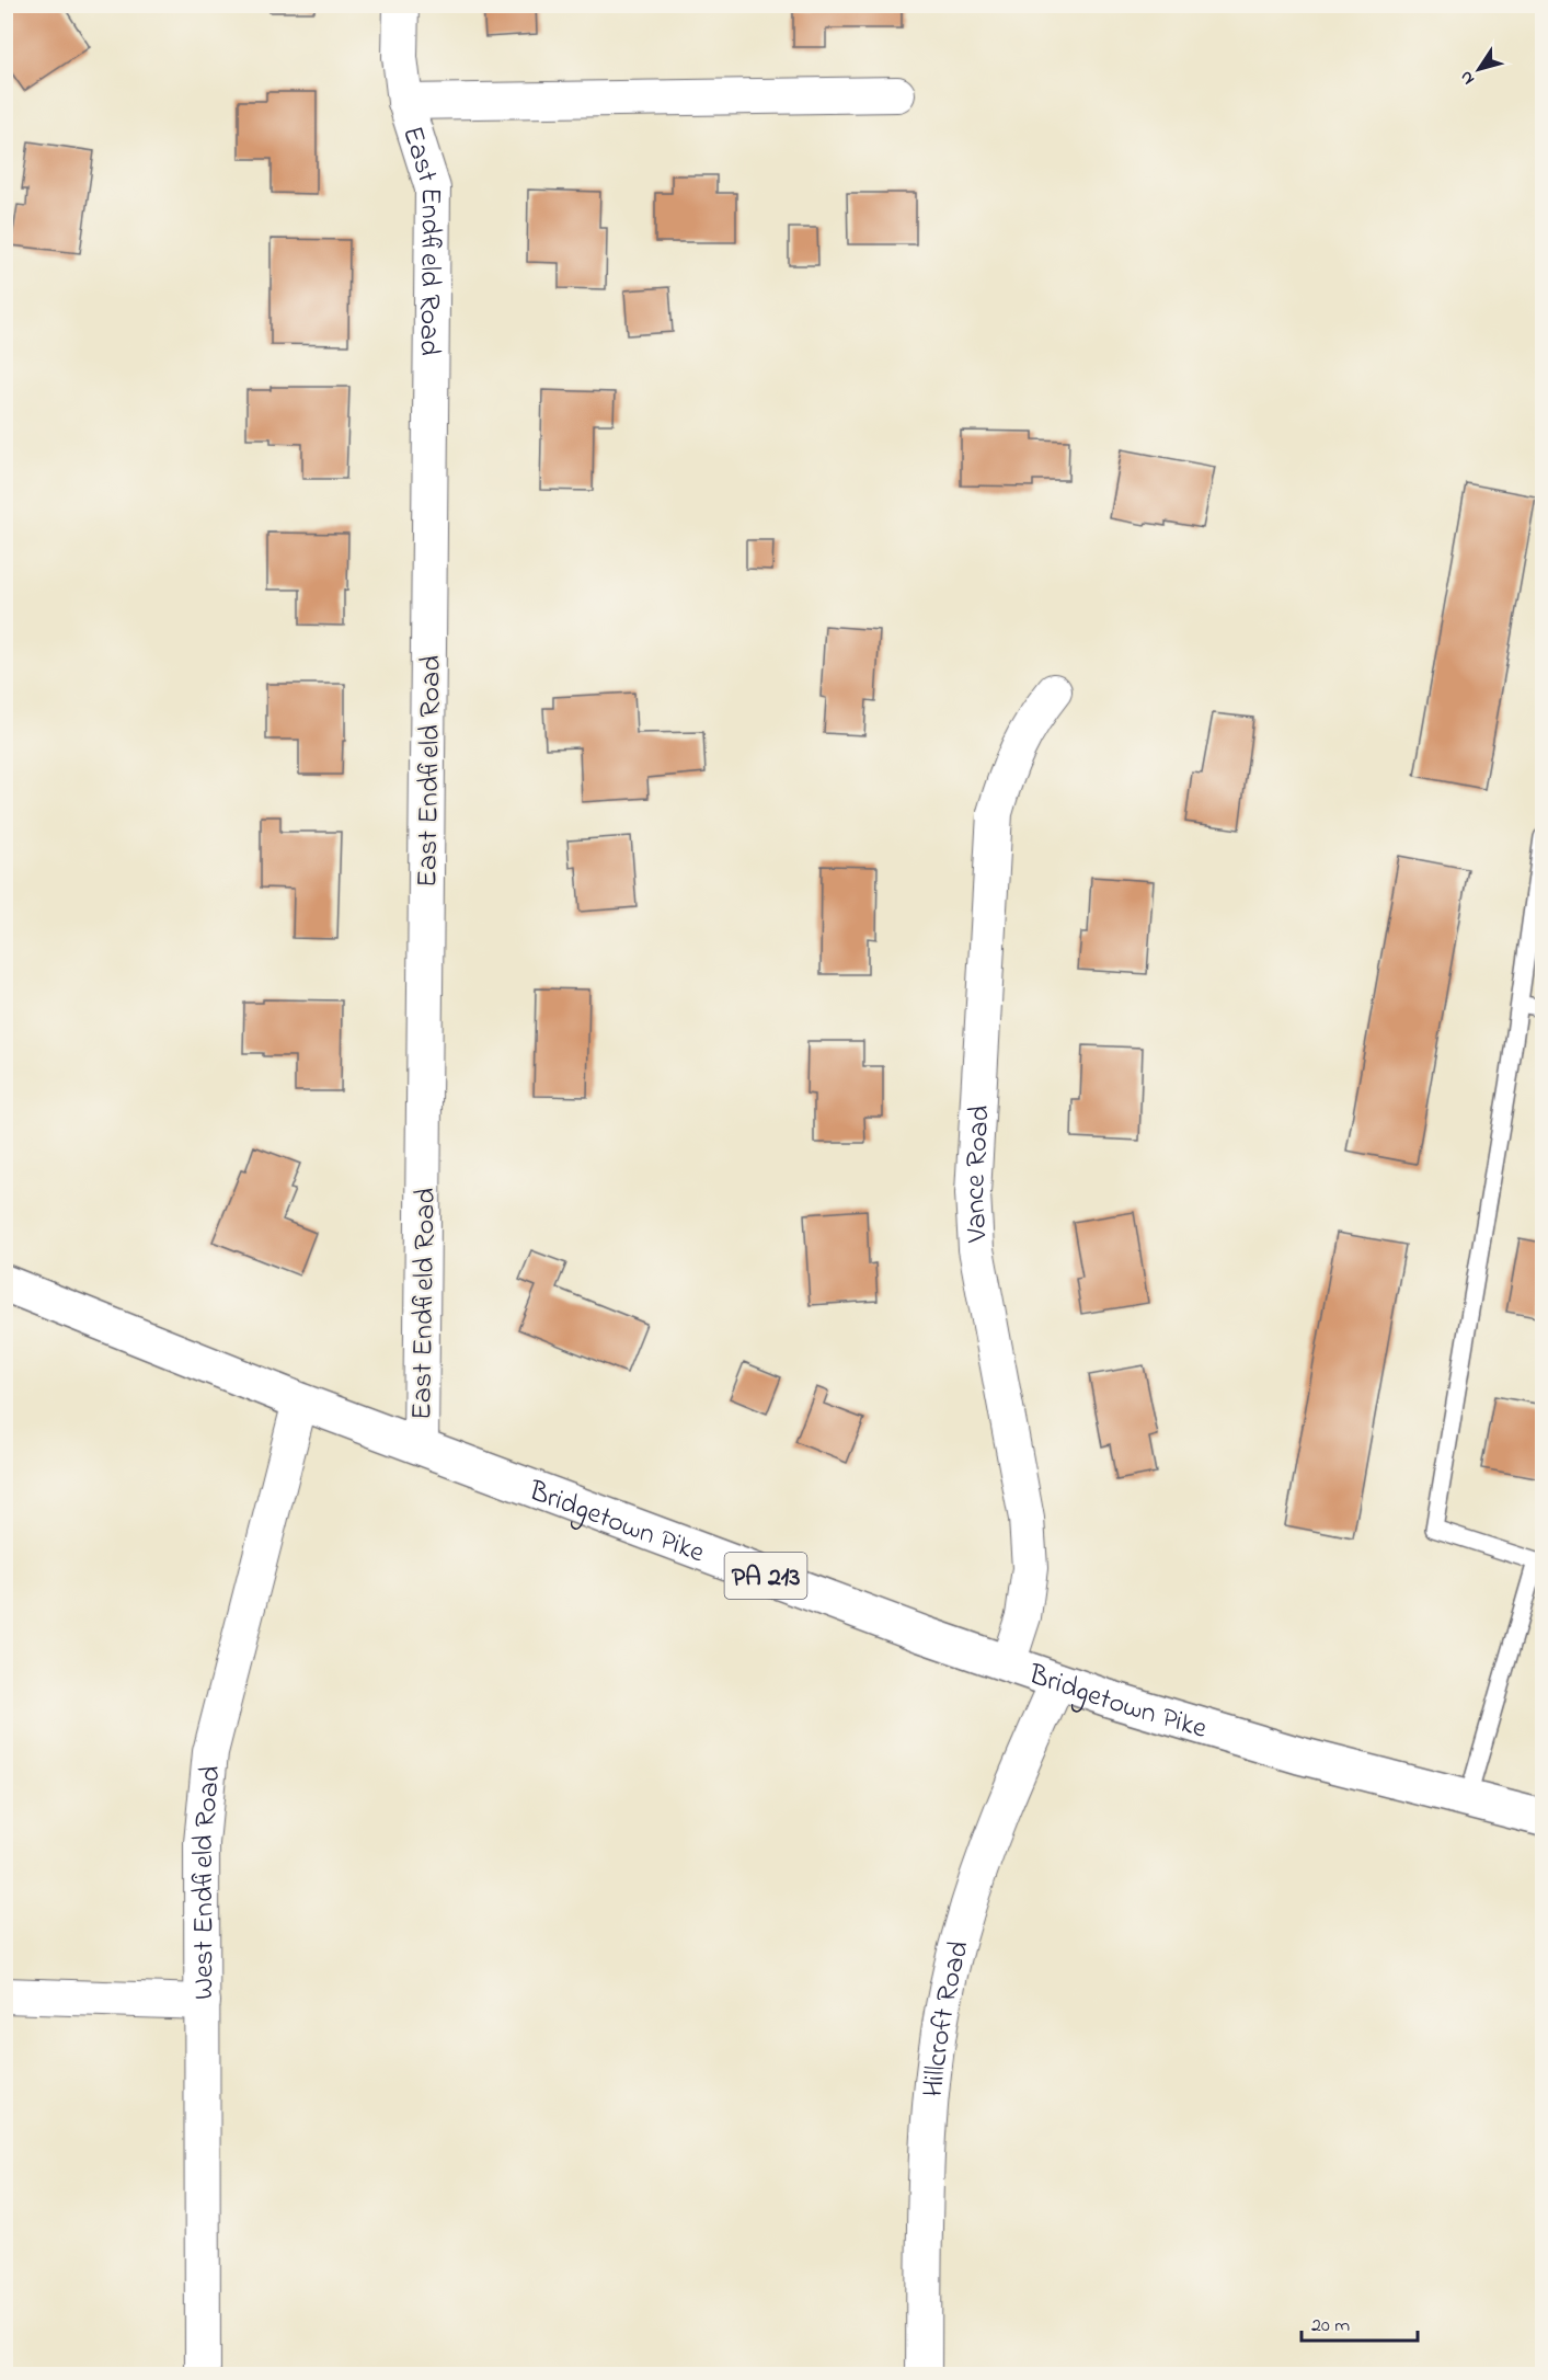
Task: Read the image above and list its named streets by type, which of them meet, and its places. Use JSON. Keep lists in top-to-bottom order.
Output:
{
  "streets": {
    "main road": ["Bridgetown Pike", "PA 213"],
    "street": [
      "East Endfield Road",
      "Vance Road",
      "West Endfield Road",
      "Hillcroft Road"
    ]
  },
  "crossings": [
    ["East Endfield Road", "Bridgetown Pike"],
    ["Vance Road", "Bridgetown Pike"],
    ["Bridgetown Pike", "West Endfield Road"],
    ["Bridgetown Pike", "Hillcroft Road"]
  ],
  "scale_bar": "20 m",
  "north": "bottom left"
}
